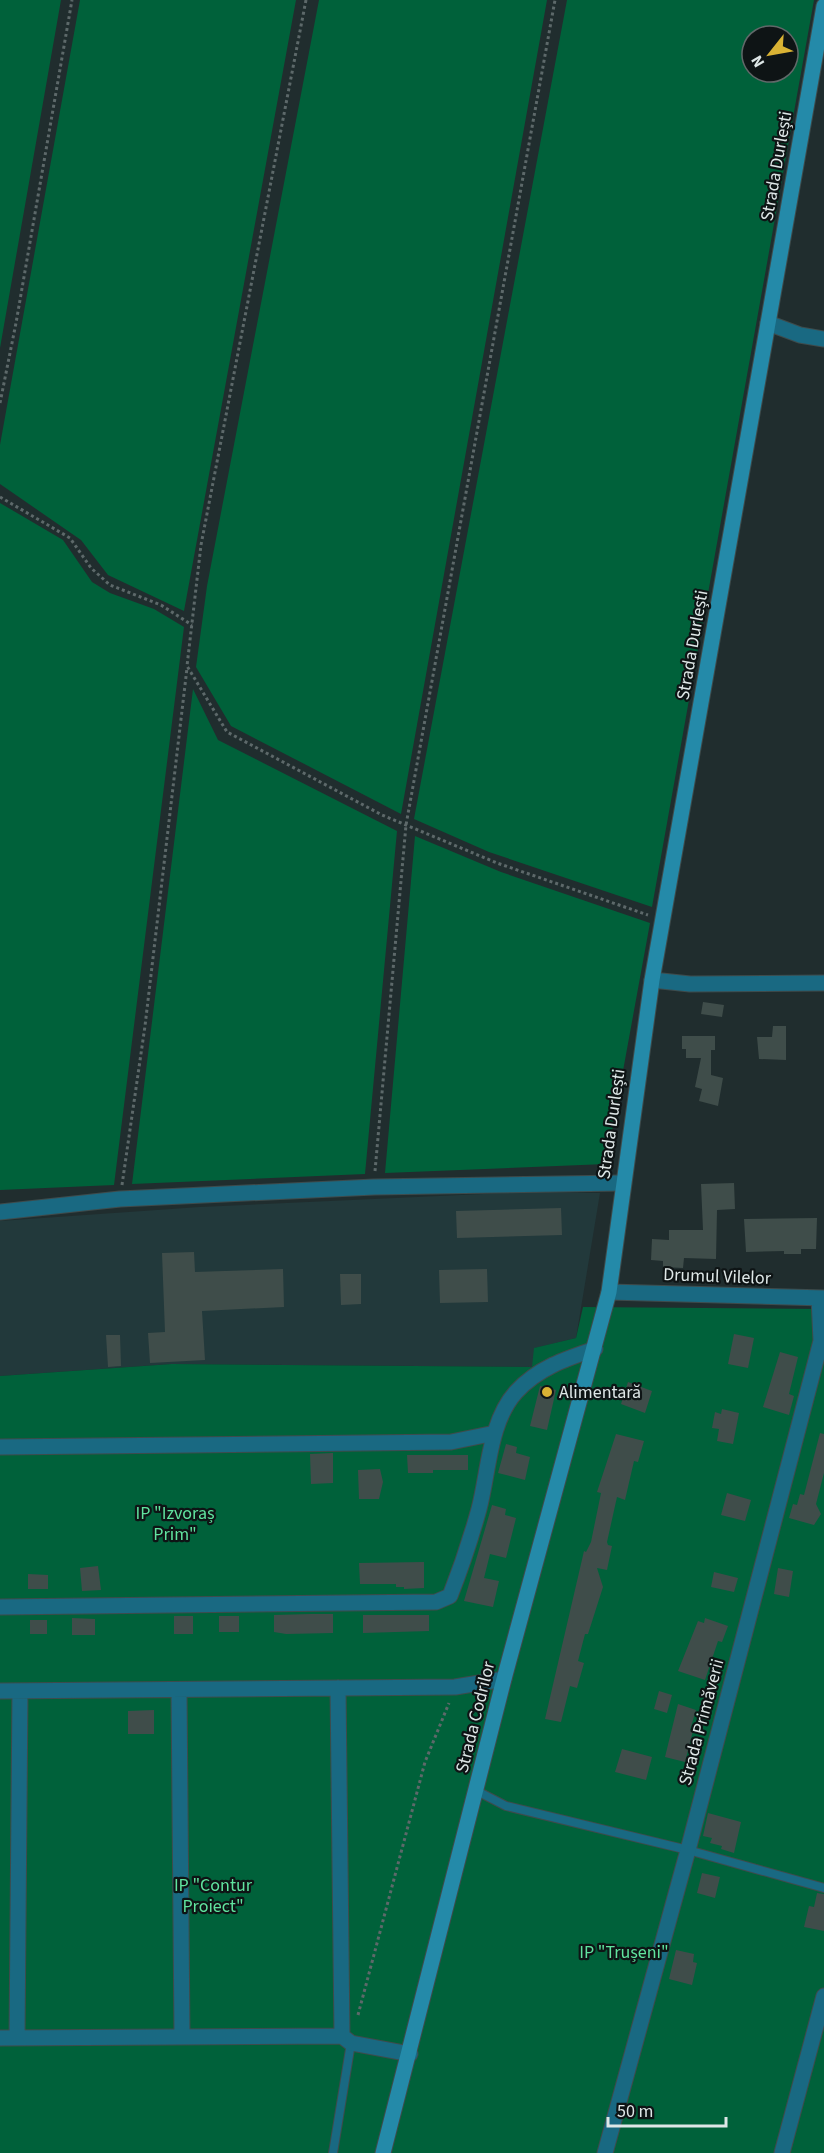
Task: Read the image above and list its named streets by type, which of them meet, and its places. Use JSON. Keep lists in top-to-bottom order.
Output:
{
  "streets": {
    "street": [
      "Strada Durlești",
      "Drumul Vilelor",
      "Strada Codrilor",
      "Strada Primăverii"
    ]
  },
  "crossings": [
    ["Strada Durlești", "Drumul Vilelor"],
    ["Strada Durlești", "Strada Codrilor"],
    ["Drumul Vilelor", "Strada Codrilor"],
    ["Drumul Vilelor", "Strada Primăverii"]
  ],
  "parks": ["IP \"Izvoraș Prim\"", "IP \"Contur Proiect\"", "IP \"Trușeni\""],
  "places": ["Alimentară"],
  "scale_bar": "50 m",
  "north": "bottom left"
}
